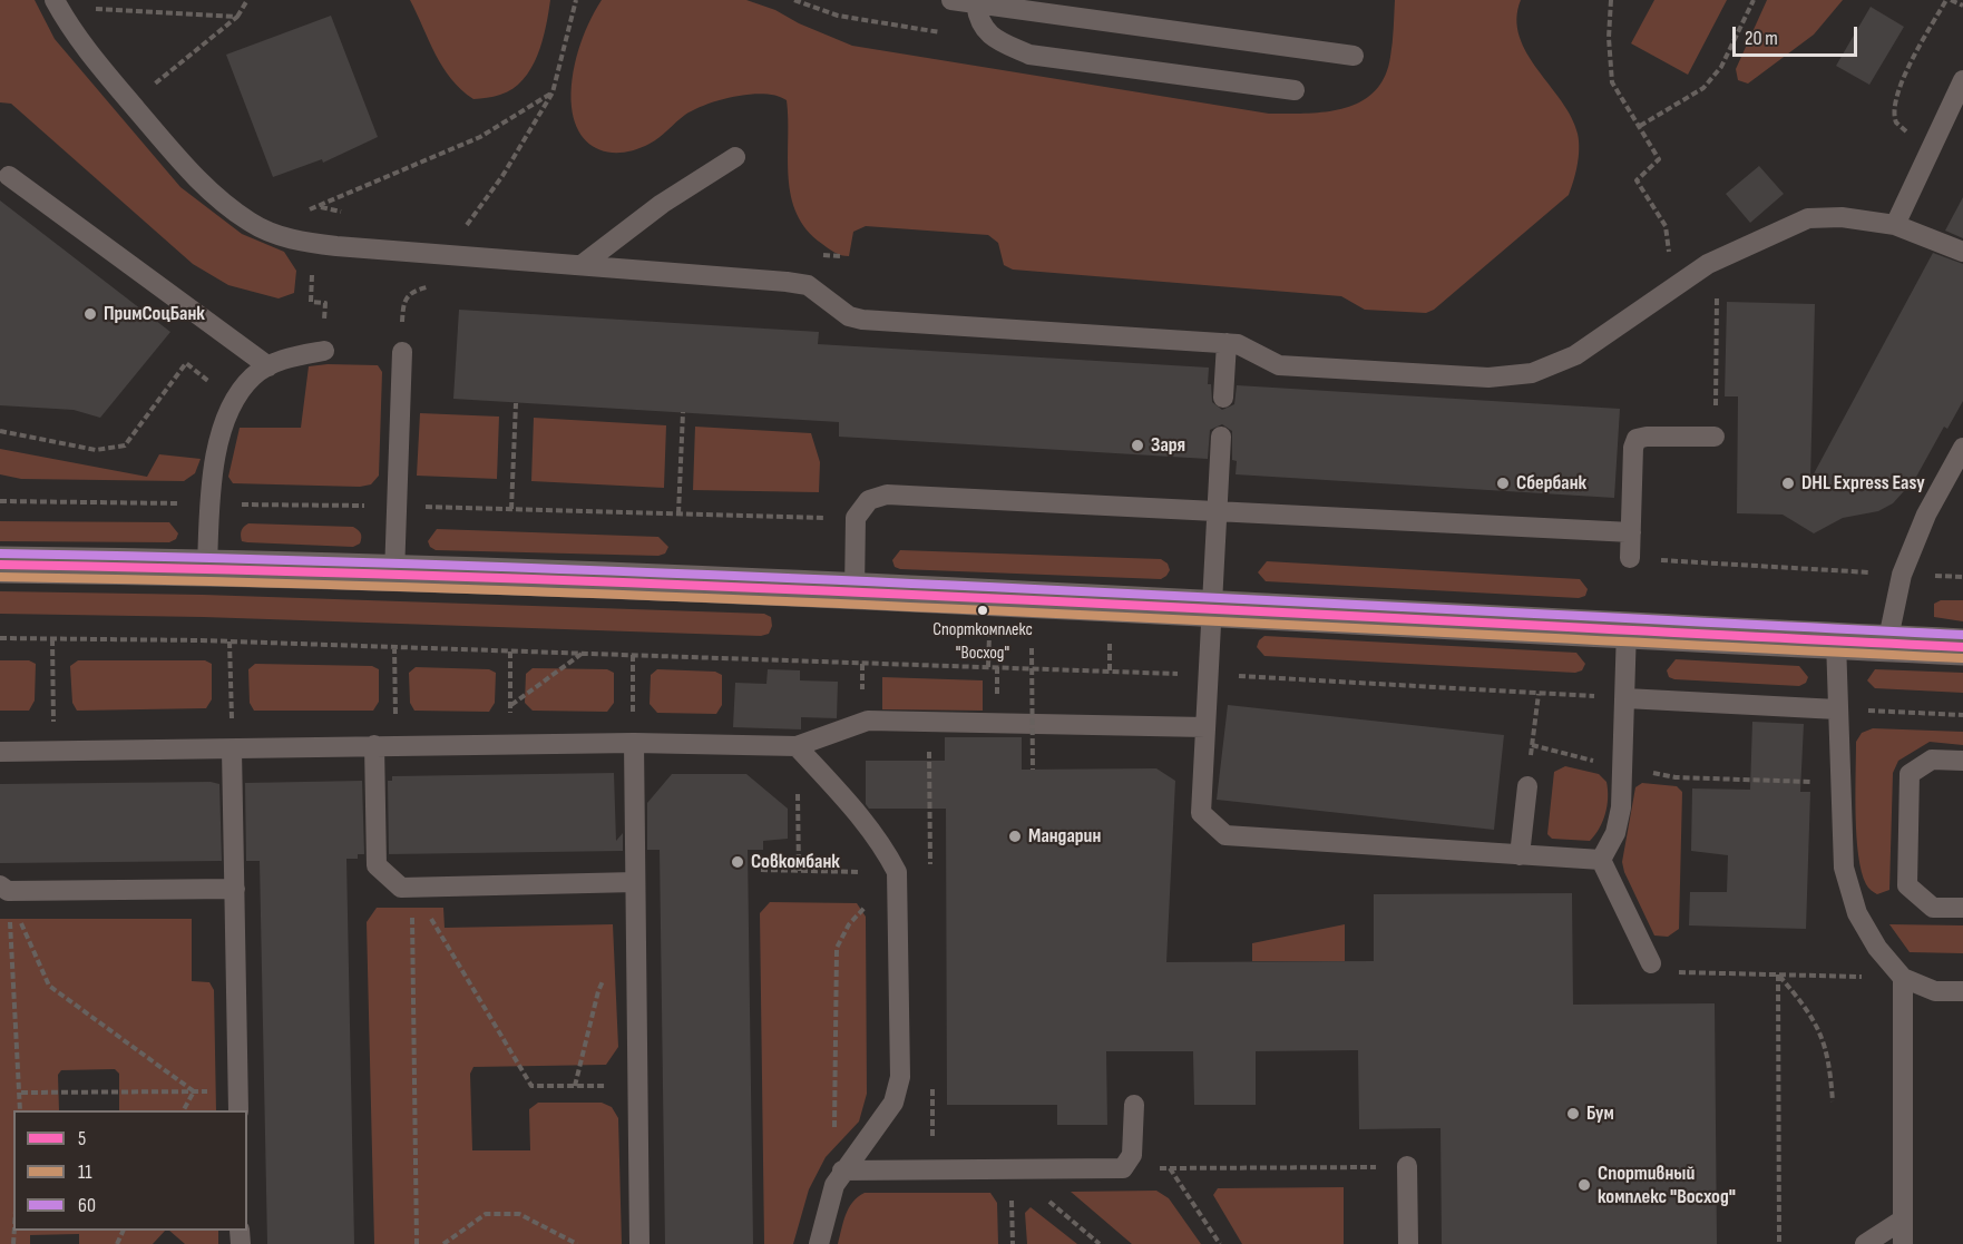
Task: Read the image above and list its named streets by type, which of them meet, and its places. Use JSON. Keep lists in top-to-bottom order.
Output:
{
  "places": [
    "ПримСоцБанк",
    "Заря",
    "Сбербанк",
    "DHL Express Easy",
    "Спорткомплекс \"Восход\"",
    "Мандарин",
    "Совкомбанк",
    "Бум",
    "Спортивный комплекс \"Восход\""
  ],
  "lines": ["transit line 60", "transit line 5", "transit line 11"],
  "legend": ["5", "11", "60"],
  "scale_bar": "20 m"
}
